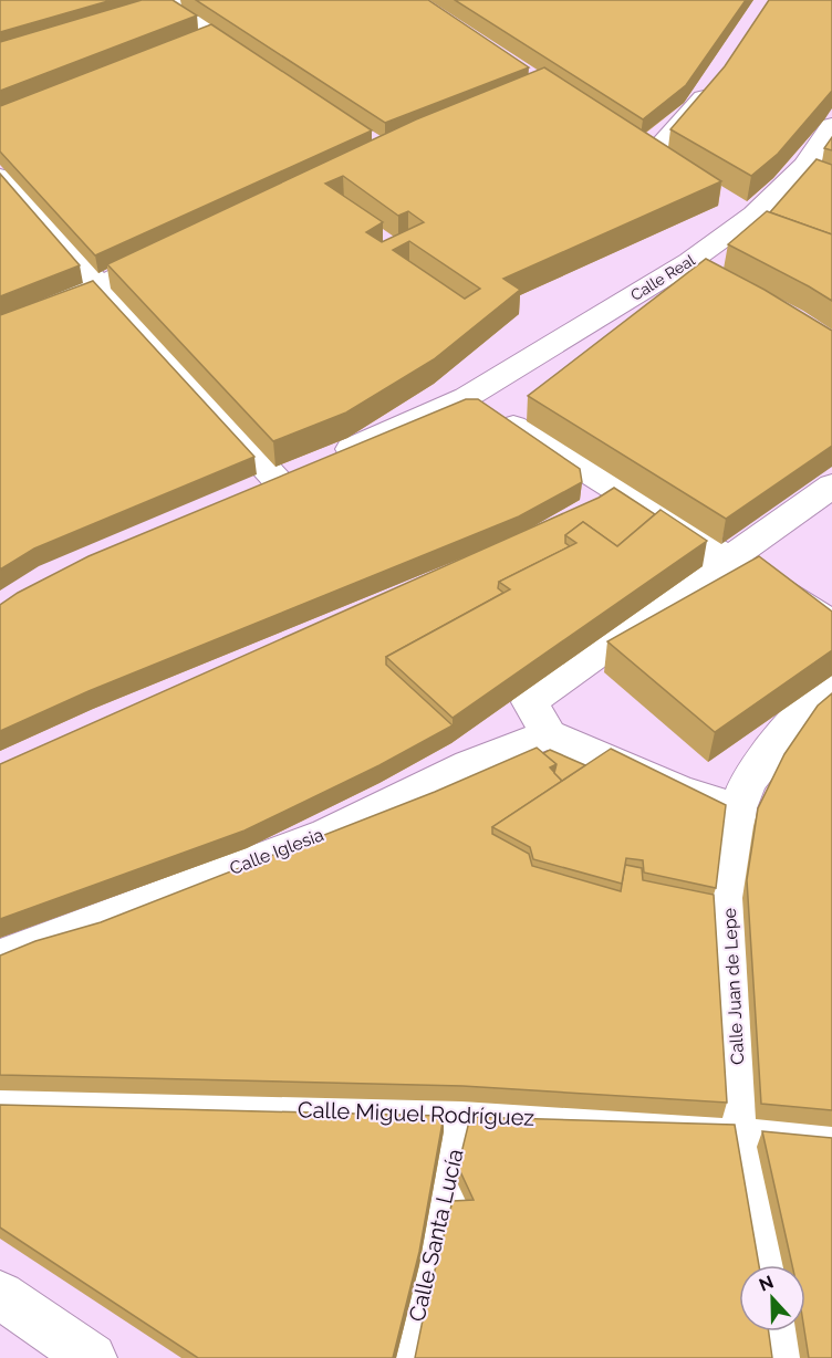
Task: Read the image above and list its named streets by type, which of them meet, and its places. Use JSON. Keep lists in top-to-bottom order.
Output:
{
  "streets": {
    "street": [
      "Calle Real",
      "Calle Iglesia",
      "Calle Juan de Lepe",
      "Calle Miguel Rodríguez",
      "Calle Santa Lucía"
    ]
  },
  "crossings": [
    ["Calle Juan de Lepe", "Calle Miguel Rodríguez"],
    ["Calle Miguel Rodríguez", "Calle Santa Lucía"]
  ],
  "north": "top"
}
